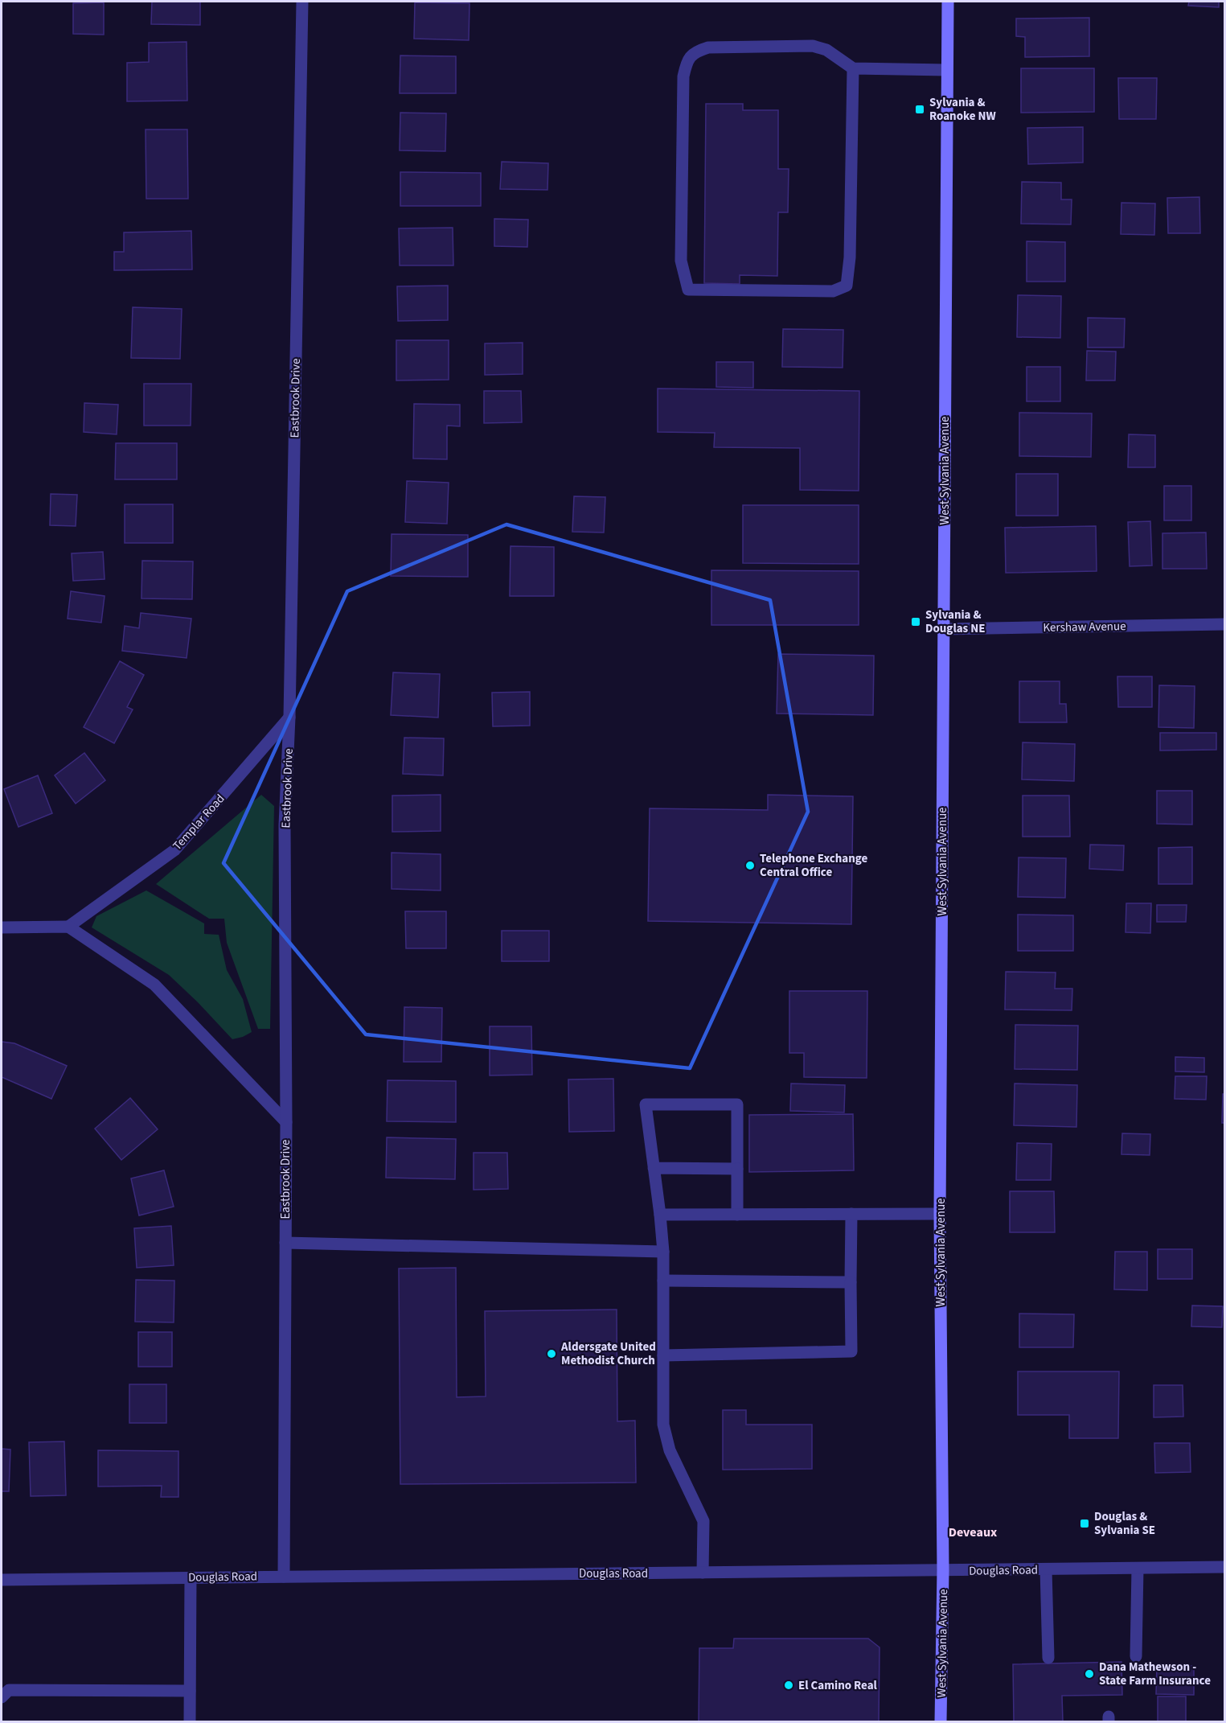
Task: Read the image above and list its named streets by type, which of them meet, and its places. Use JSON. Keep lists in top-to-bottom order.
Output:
{
  "streets": {
    "main road": ["West Sylvania Avenue"],
    "street": [
      "Eastbrook Drive",
      "Kershaw Avenue",
      "Templar Road",
      "Douglas Road"
    ]
  },
  "crossings": [
    ["Eastbrook Drive", "Templar Road"],
    ["Eastbrook Drive", "Douglas Road"],
    ["West Sylvania Avenue", "Kershaw Avenue"],
    ["West Sylvania Avenue", "Douglas Road"]
  ],
  "districts": ["Deveaux"],
  "places": {
    "transit": ["Sylvania & Roanoke NW", "Sylvania & Douglas NE", "Douglas & Sylvania SE"],
    "other": [
      "Telephone Exchange Central Office",
      "Aldersgate United Methodist Church",
      "Dana Mathewson - State Farm Insurance",
      "El Camino Real"
    ]
  }
}
